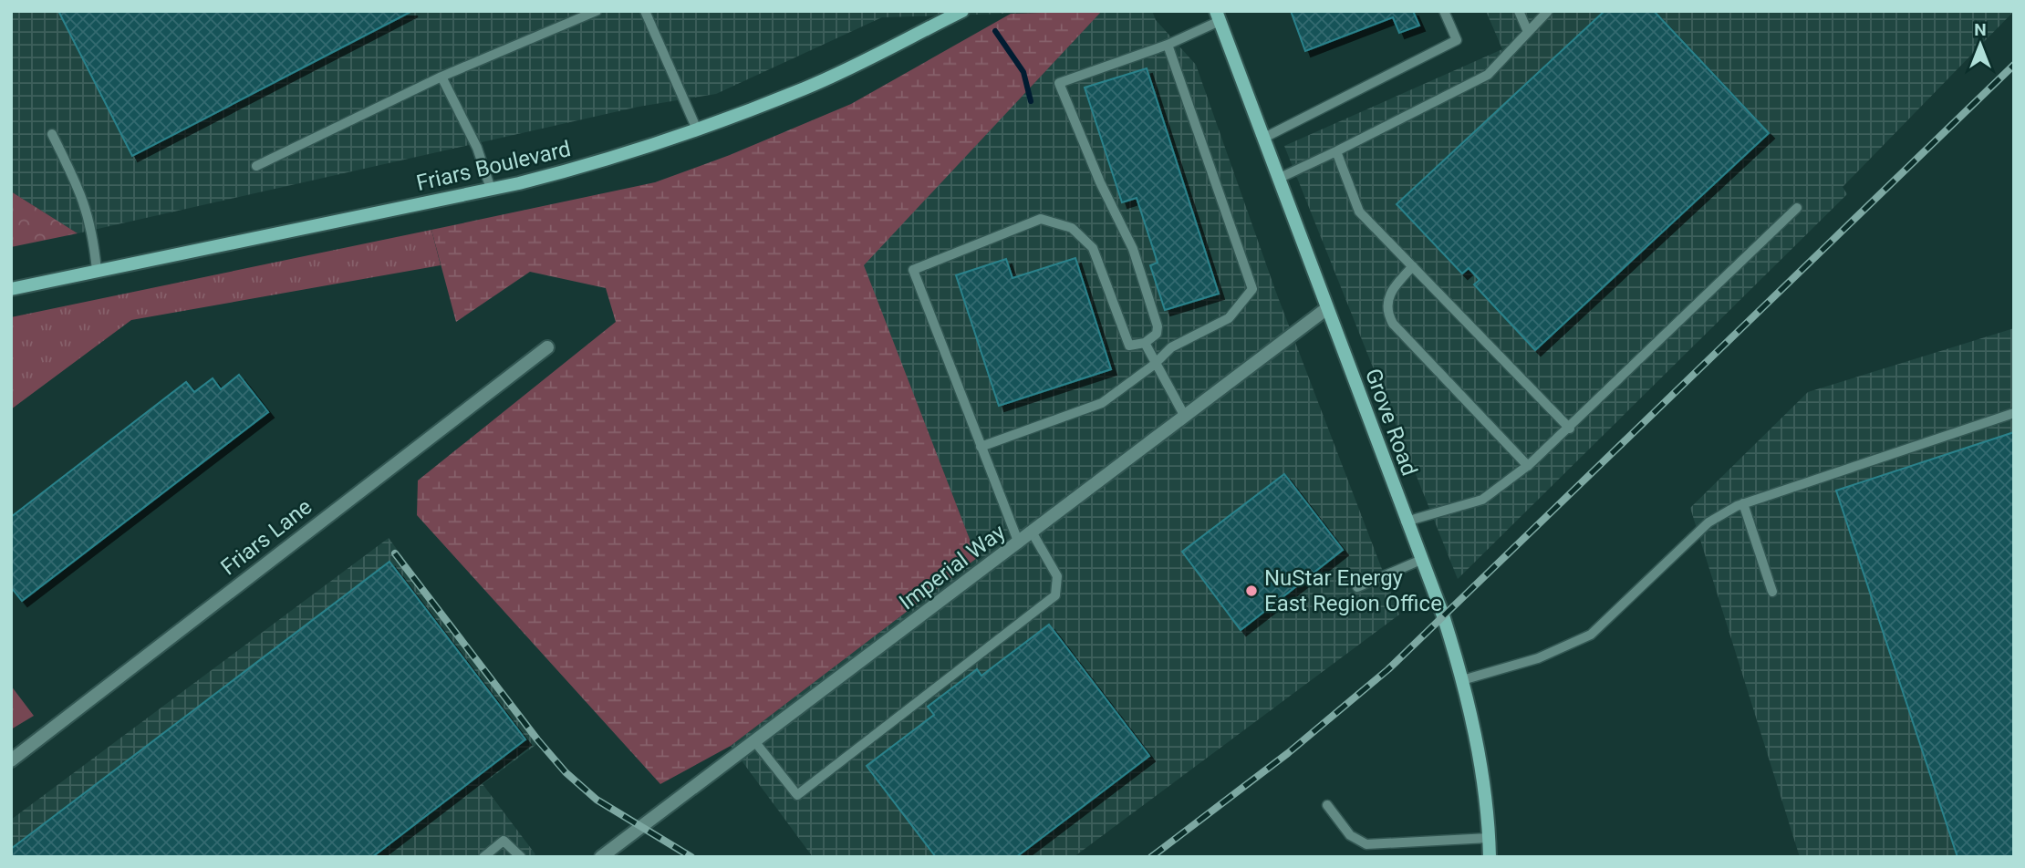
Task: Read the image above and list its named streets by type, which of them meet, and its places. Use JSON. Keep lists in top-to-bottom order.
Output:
{
  "streets": {
    "main road": ["Friars Boulevard", "Grove Road"],
    "street": ["Friars Lane", "Imperial Way"]
  },
  "crossings": [
    ["Grove Road", "Imperial Way"]
  ],
  "places": ["NuStar Energy East Region Office"],
  "north": "top"
}
